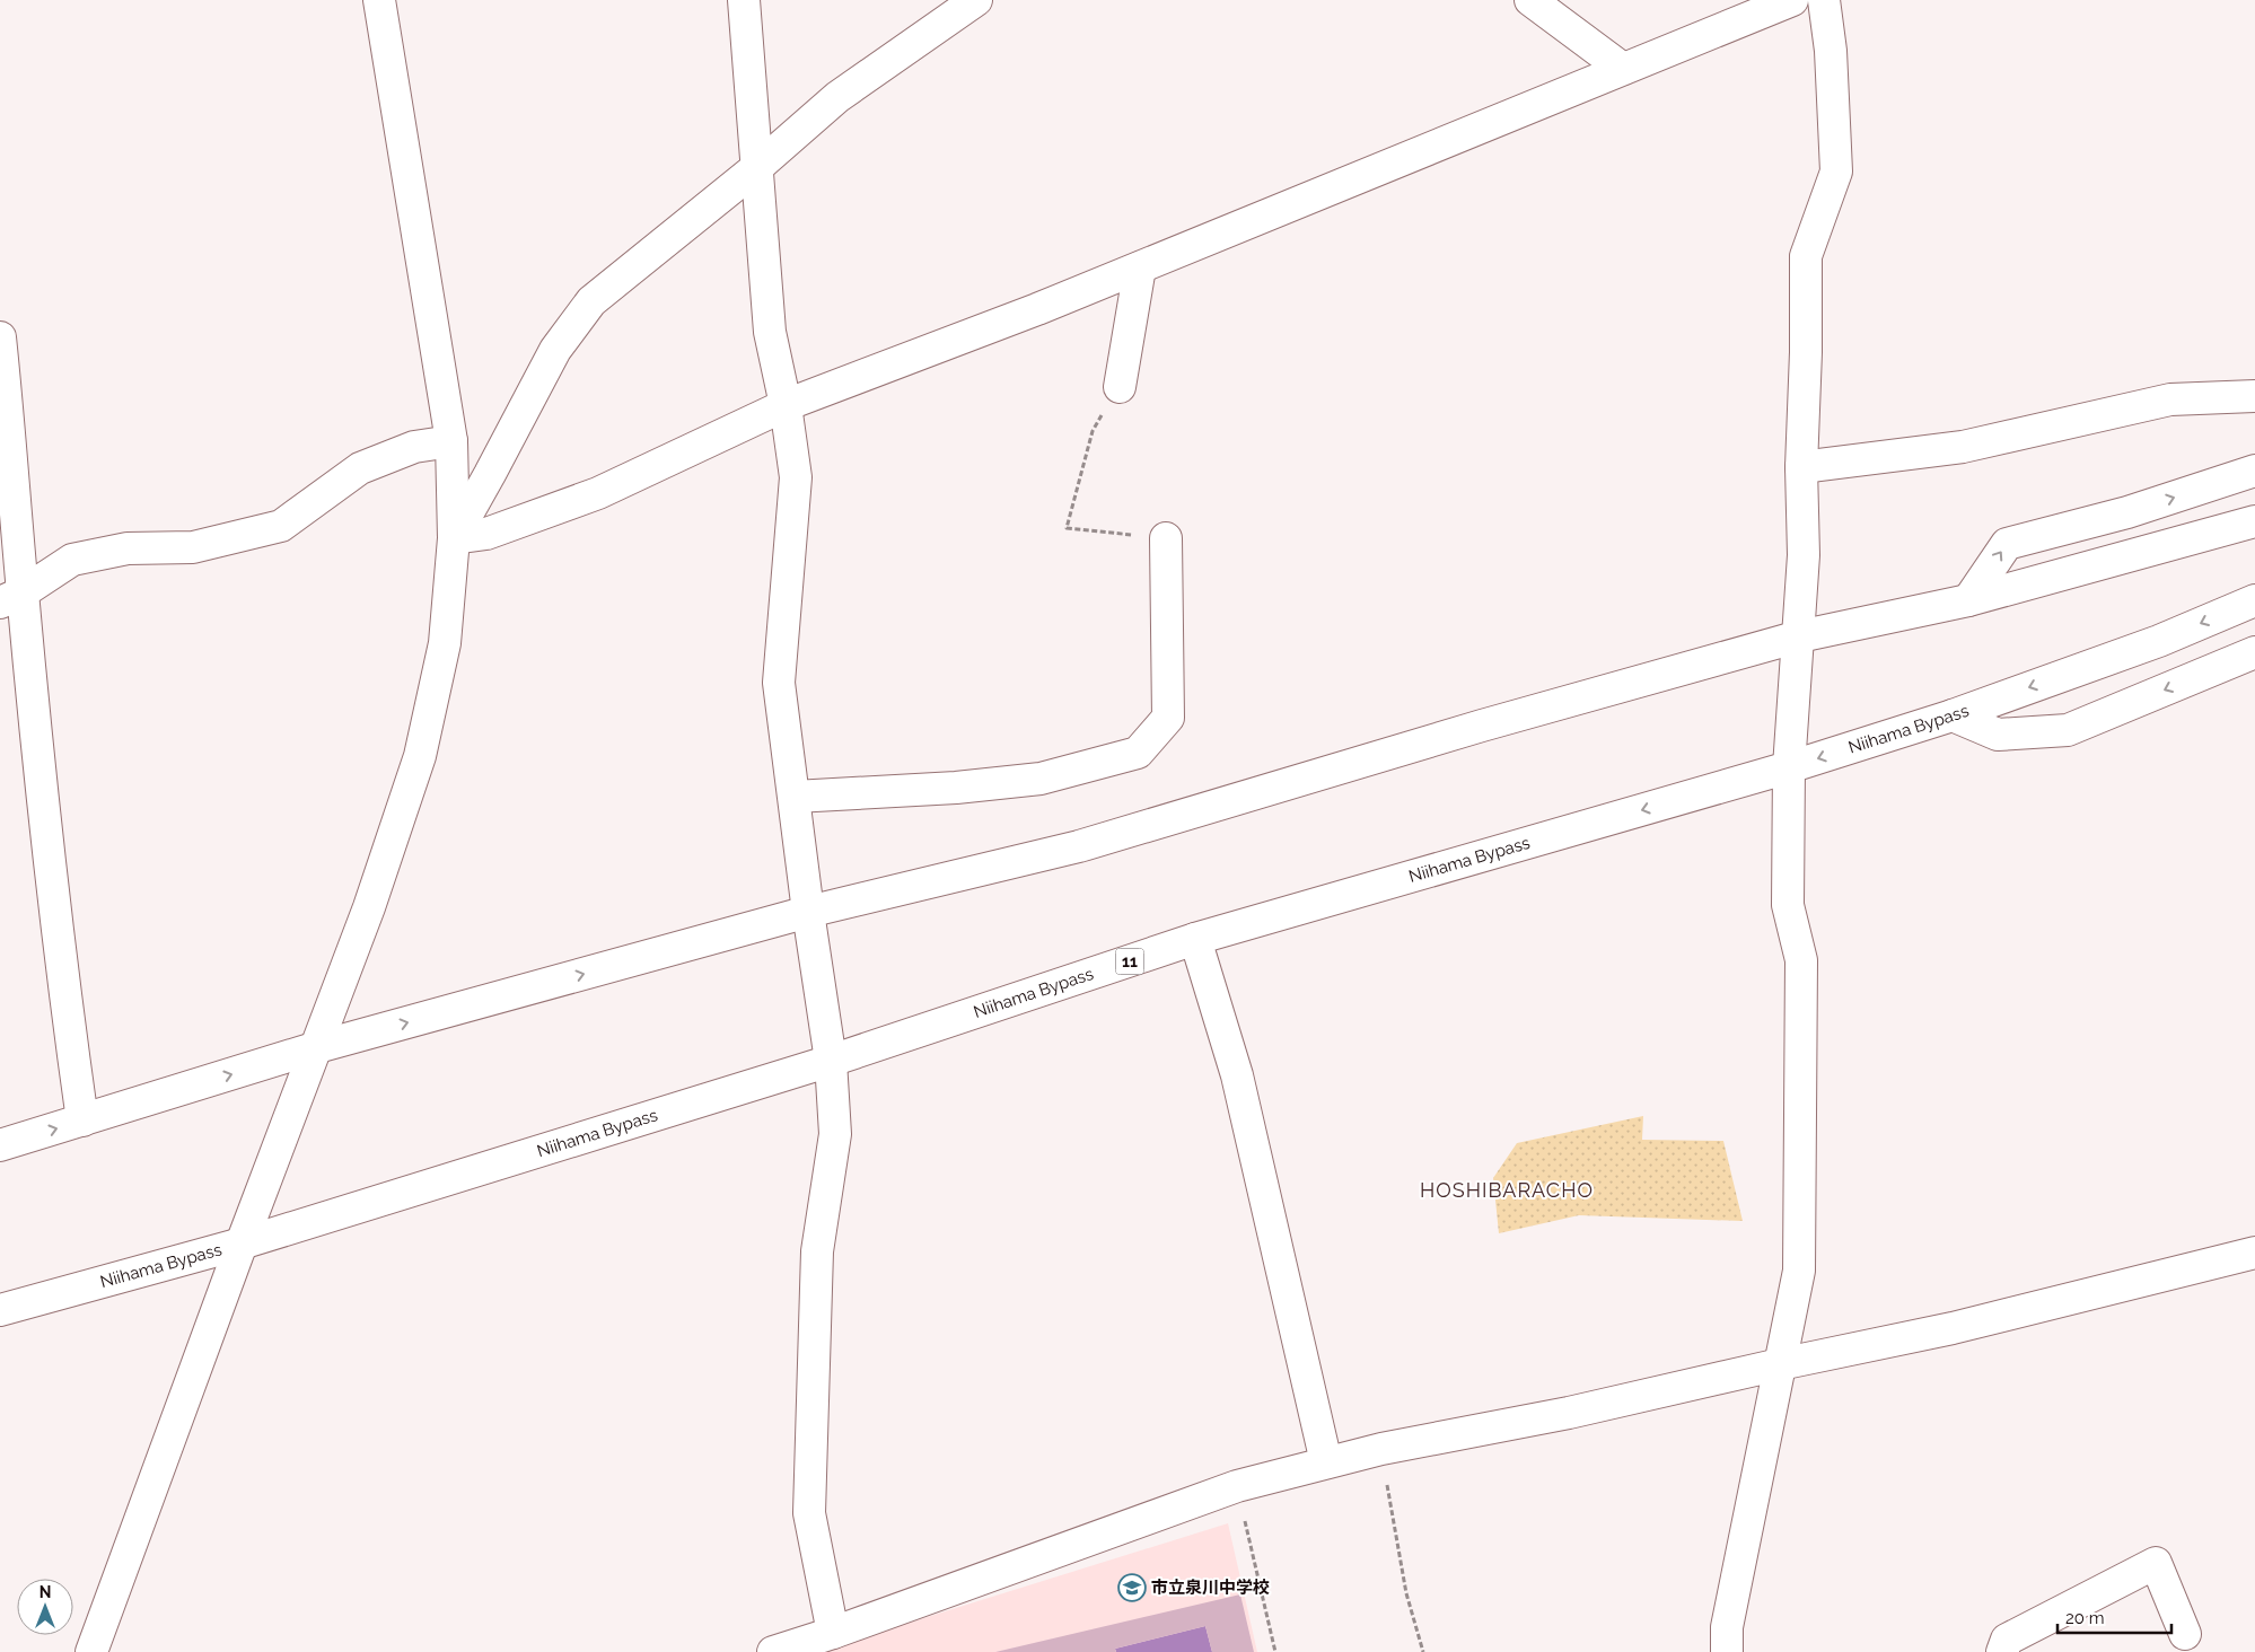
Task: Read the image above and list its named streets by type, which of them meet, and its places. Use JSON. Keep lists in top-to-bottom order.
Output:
{
  "streets": {
    "main road": ["Niihama Bypass", "11"]
  },
  "districts": ["HOSHIBARACHO"],
  "places": {
    "school or university": ["市立泉川中学校"]
  },
  "scale_bar": "20 m",
  "north": "top"
}
